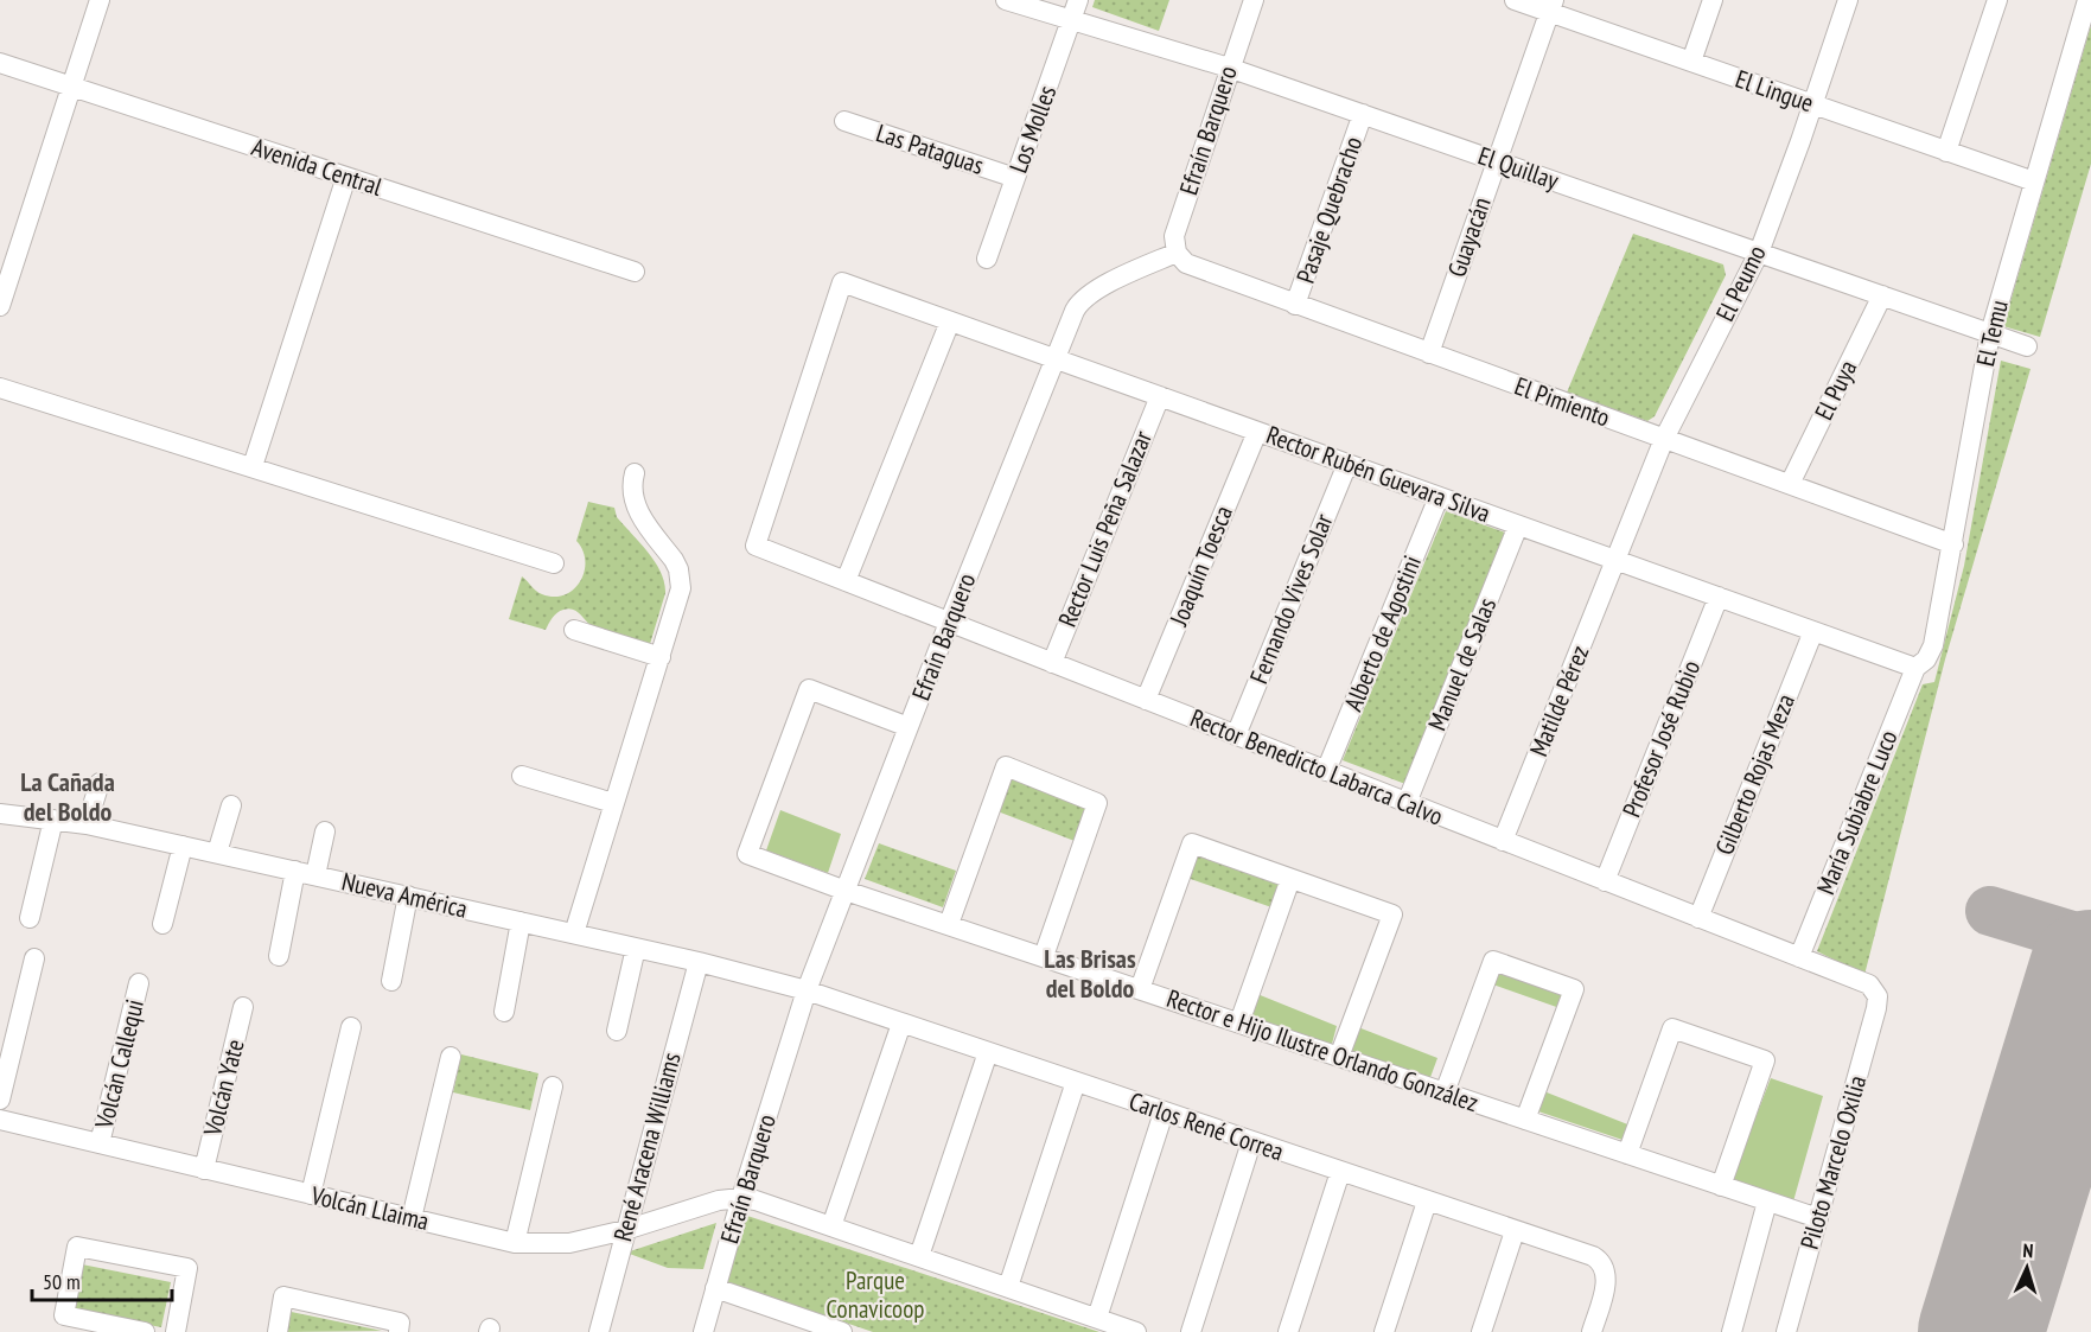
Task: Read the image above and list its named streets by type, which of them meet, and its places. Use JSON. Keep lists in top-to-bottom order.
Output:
{
  "streets": {
    "street": [
      "El Lingue",
      "Los Molles",
      "Efraín Barquero",
      "Las Pataguas",
      "Avenida Central",
      "El Quillay",
      "Pasaje Quebracho",
      "Guayacán",
      "El Peumo",
      "El Temu",
      "El Puya",
      "El Pimiento",
      "Rector Rubén Guevara Silva",
      "Rector Luis Peña Salazar",
      "Joaquín Toesca",
      "Fernando Vives Solar",
      "Alberto de Agostini",
      "Manuel de Salas",
      "Matilde Pérez",
      "Profesor José Rubio",
      "Rector Benedicto Labarca Calvo",
      "Gilberto Rojas Meza",
      "María Subiabre Luco",
      "Nueva América",
      "Rector e Hijo Ilustre Orlando González",
      "Volcán Callequi",
      "Volcán Yate",
      "Carlos René Correa",
      "René Aracena Williams",
      "Piloto Marcelo Oxilia",
      "Volcán Llaima"
    ]
  },
  "crossings": [
    ["El Lingue", "Guayacán"],
    ["El Lingue", "El Peumo"],
    ["El Lingue", "El Temu"],
    ["Los Molles", "Las Pataguas"],
    ["Los Molles", "El Quillay"],
    ["Efraín Barquero", "El Quillay"],
    ["Efraín Barquero", "El Pimiento"],
    ["Efraín Barquero", "Rector Rubén Guevara Silva"],
    ["Efraín Barquero", "Rector Benedicto Labarca Calvo"],
    ["Efraín Barquero", "Nueva América"],
    ["Efraín Barquero", "Rector e Hijo Ilustre Orlando González"],
    ["Efraín Barquero", "Carlos René Correa"],
    ["Efraín Barquero", "Volcán Llaima"],
    ["El Quillay", "Pasaje Quebracho"],
    ["El Quillay", "Guayacán"],
    ["El Quillay", "El Peumo"],
    ["El Quillay", "El Temu"],
    ["El Quillay", "El Puya"],
    ["Pasaje Quebracho", "El Pimiento"],
    ["Guayacán", "El Pimiento"],
    ["El Peumo", "El Pimiento"],
    ["El Peumo", "Rector Rubén Guevara Silva"],
    ["El Peumo", "Matilde Pérez"],
    ["El Temu", "El Pimiento"],
    ["El Temu", "Rector Rubén Guevara Silva"],
    ["El Temu", "María Subiabre Luco"],
    ["El Puya", "El Pimiento"],
    ["Rector Rubén Guevara Silva", "Rector Luis Peña Salazar"],
    ["Rector Rubén Guevara Silva", "Joaquín Toesca"],
    ["Rector Rubén Guevara Silva", "Fernando Vives Solar"],
    ["Rector Rubén Guevara Silva", "Alberto de Agostini"],
    ["Rector Rubén Guevara Silva", "Manuel de Salas"],
    ["Rector Rubén Guevara Silva", "Matilde Pérez"],
    ["Rector Rubén Guevara Silva", "Profesor José Rubio"],
    ["Rector Rubén Guevara Silva", "Rector Benedicto Labarca Calvo"],
    ["Rector Rubén Guevara Silva", "Gilberto Rojas Meza"],
    ["Rector Rubén Guevara Silva", "María Subiabre Luco"],
    ["Rector Luis Peña Salazar", "Rector Benedicto Labarca Calvo"],
    ["Joaquín Toesca", "Rector Benedicto Labarca Calvo"],
    ["Fernando Vives Solar", "Rector Benedicto Labarca Calvo"],
    ["Alberto de Agostini", "Rector Benedicto Labarca Calvo"],
    ["Manuel de Salas", "Rector Benedicto Labarca Calvo"],
    ["Matilde Pérez", "Rector Benedicto Labarca Calvo"],
    ["Profesor José Rubio", "Rector Benedicto Labarca Calvo"],
    ["Rector Benedicto Labarca Calvo", "Gilberto Rojas Meza"],
    ["Rector Benedicto Labarca Calvo", "María Subiabre Luco"],
    ["Rector Benedicto Labarca Calvo", "Piloto Marcelo Oxilia"],
    ["Nueva América", "Carlos René Correa"],
    ["Nueva América", "René Aracena Williams"],
    ["Rector e Hijo Ilustre Orlando González", "Piloto Marcelo Oxilia"],
    ["Volcán Callequi", "Volcán Llaima"],
    ["Volcán Yate", "Volcán Llaima"],
    ["René Aracena Williams", "Volcán Llaima"]
  ],
  "districts": ["La Cañada del Boldo", "Las Brisas del Boldo"],
  "parks": ["Parque Conavicoop"],
  "scale_bar": "50 m",
  "north": "top"
}
